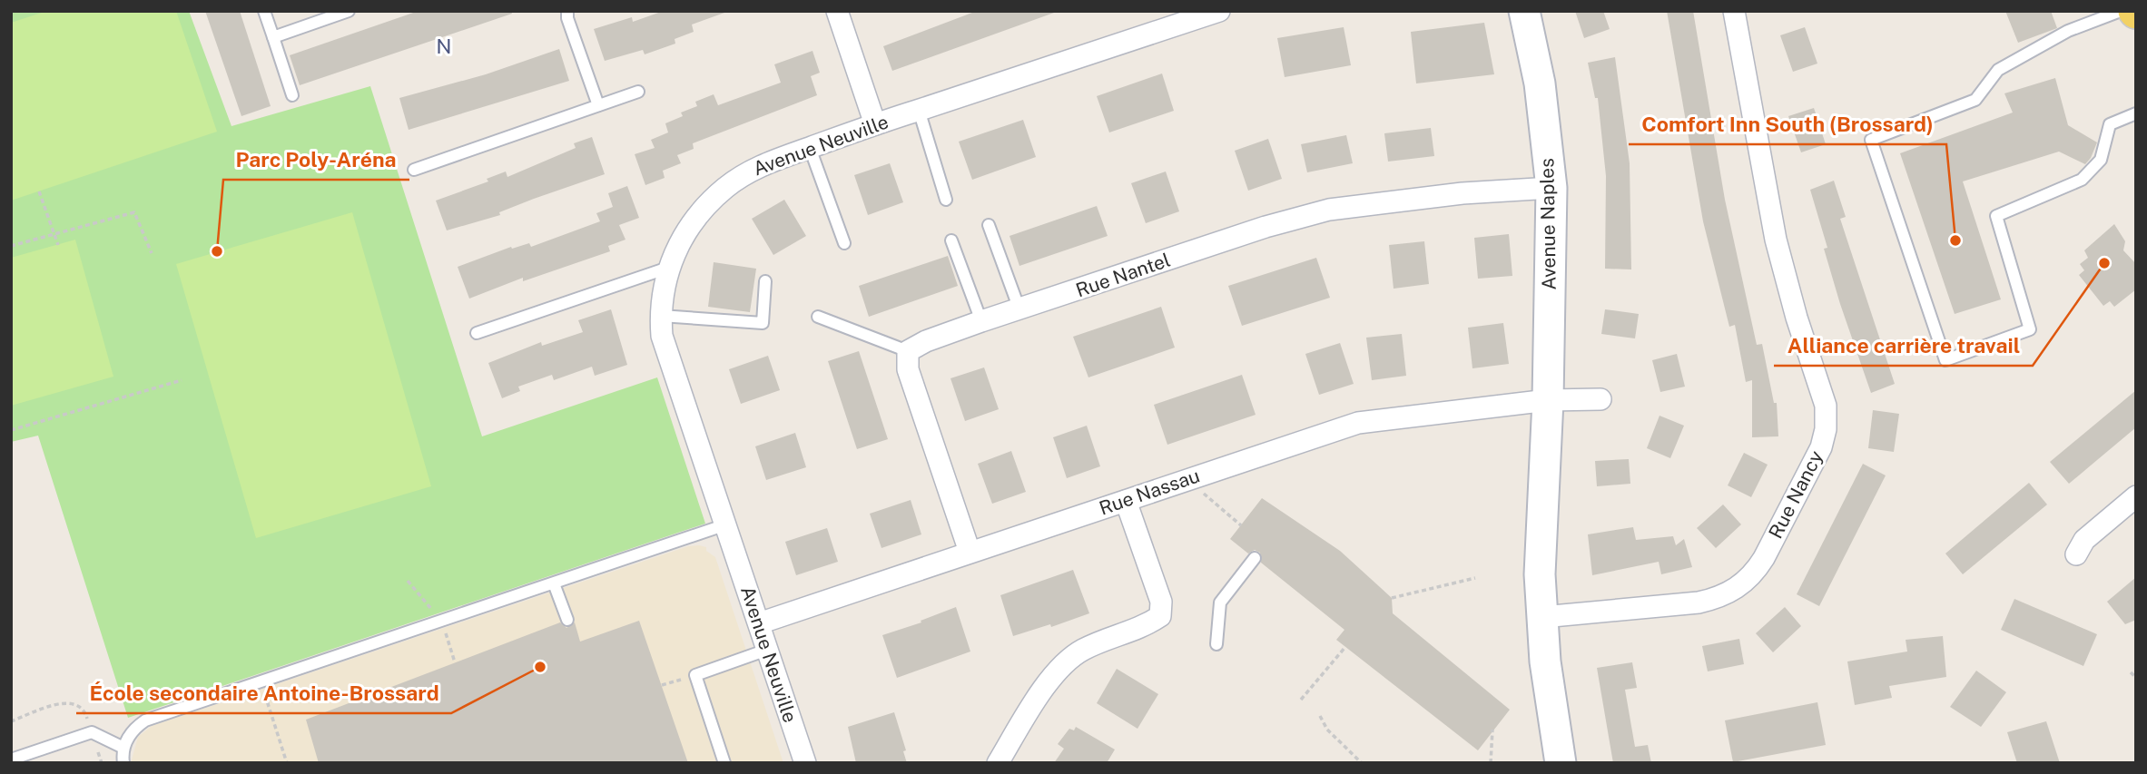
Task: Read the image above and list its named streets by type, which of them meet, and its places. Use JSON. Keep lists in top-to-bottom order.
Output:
{
  "streets": {
    "street": [
      "Avenue Neuville",
      "Avenue Naples",
      "Rue Nantel",
      "Rue Nassau",
      "Rue Nancy"
    ]
  },
  "crossings": [
    ["Avenue Neuville", "Rue Nassau"],
    ["Avenue Naples", "Rue Nantel"],
    ["Avenue Naples", "Rue Nassau"],
    ["Avenue Naples", "Rue Nancy"]
  ],
  "districts": ["N"],
  "places": [
    "Comfort Inn South (Brossard)",
    "Parc Poly-Aréna",
    "Alliance carrière travail",
    "École secondaire Antoine-Brossard"
  ]
}
